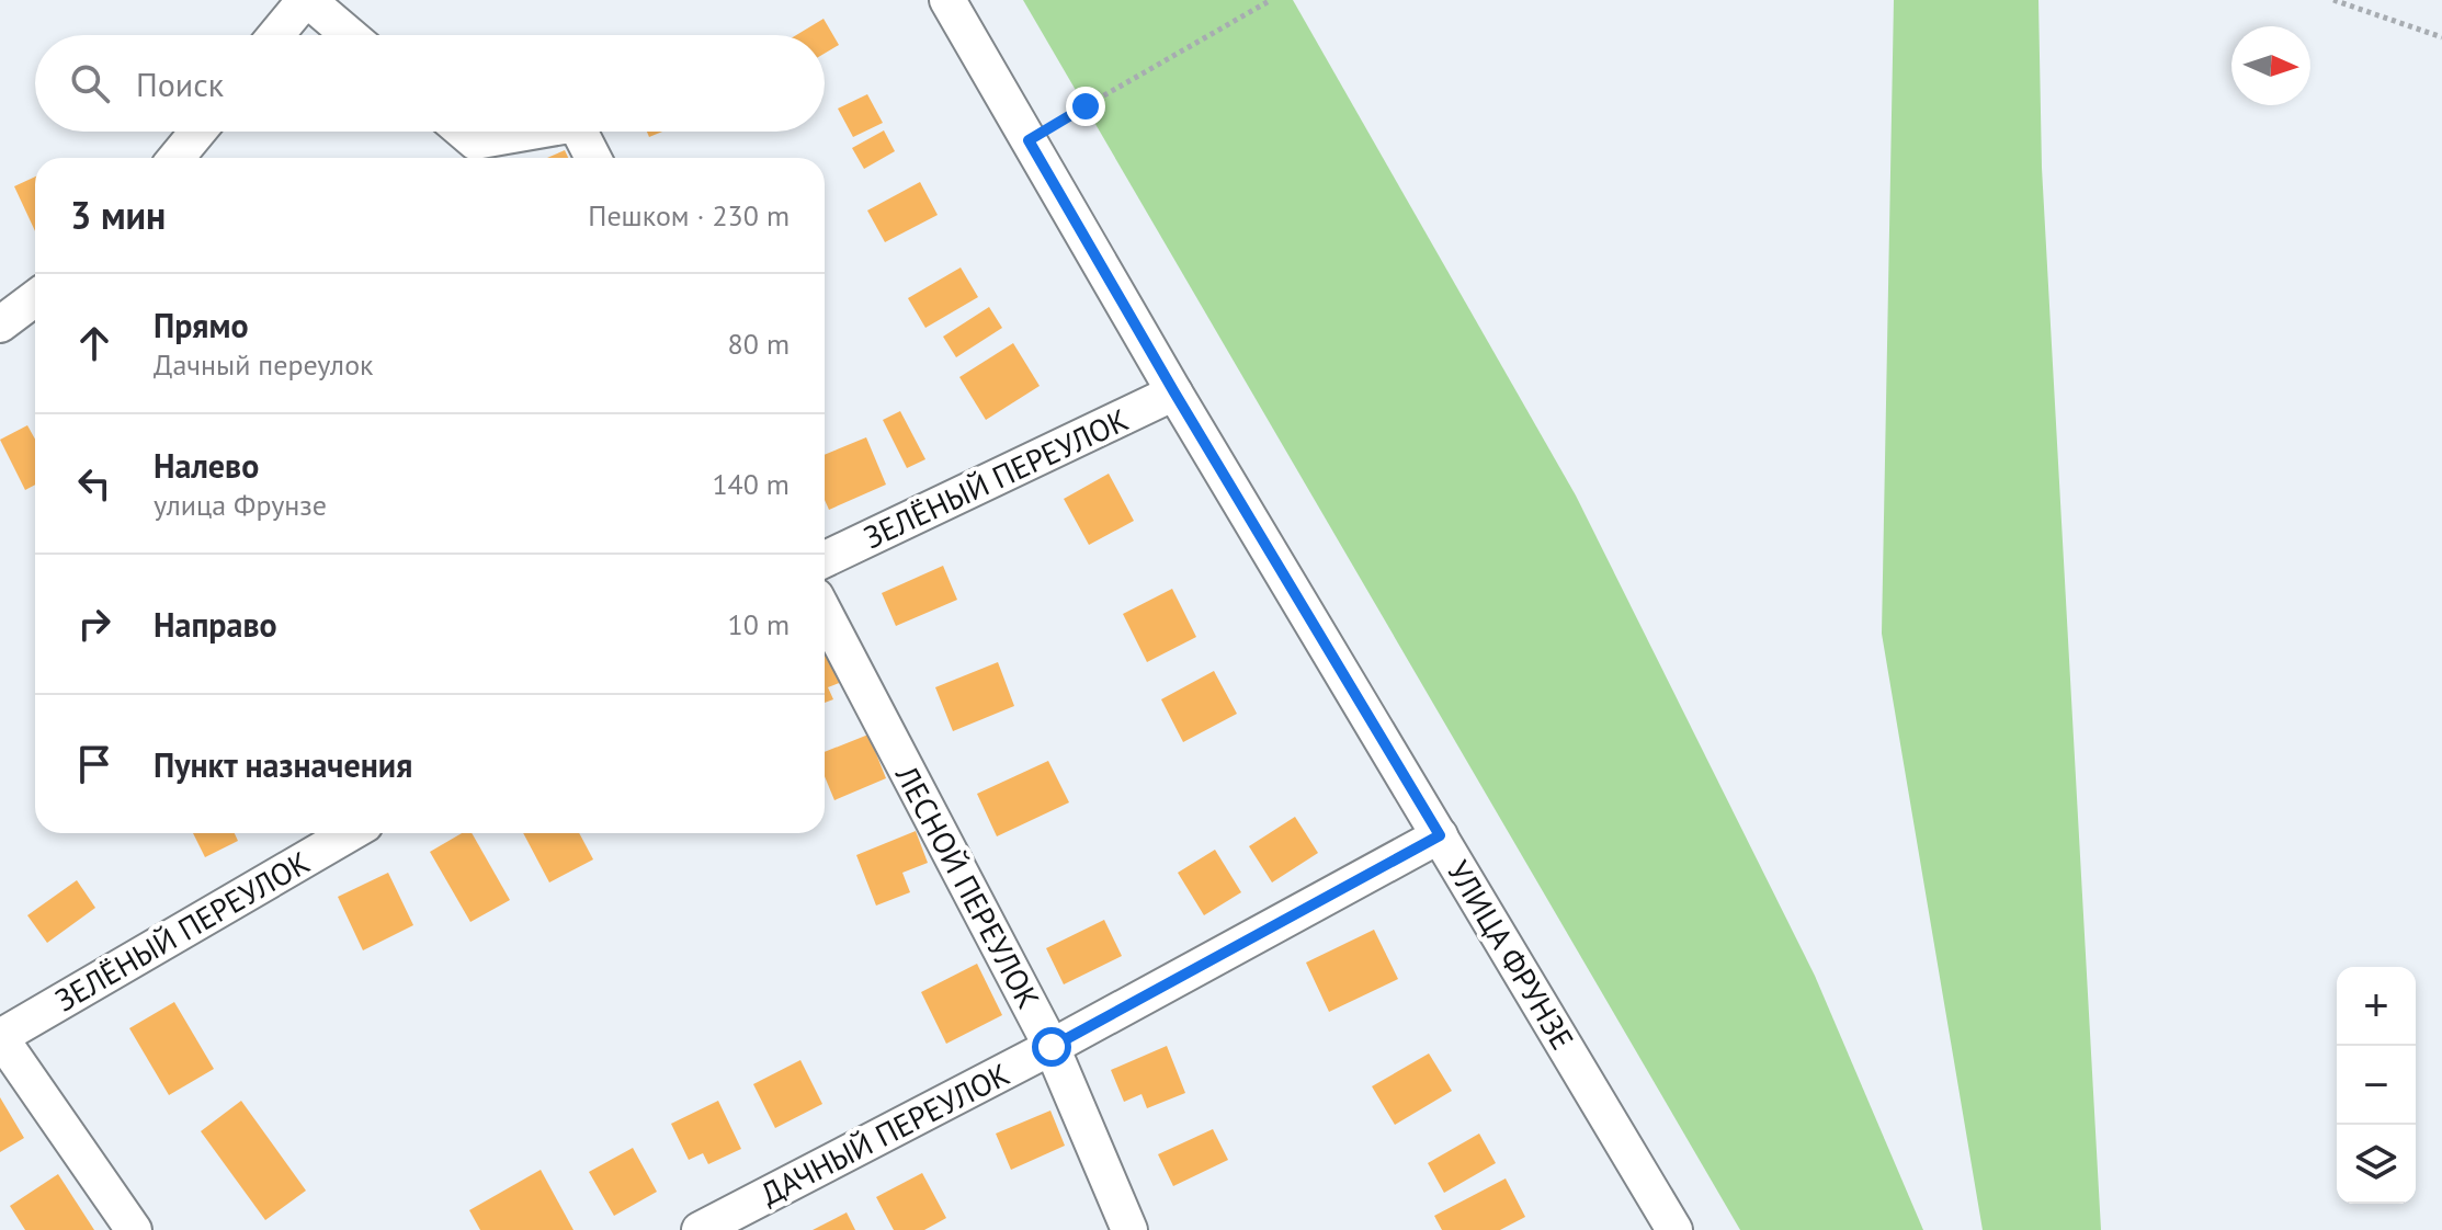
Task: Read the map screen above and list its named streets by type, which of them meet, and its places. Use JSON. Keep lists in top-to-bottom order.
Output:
{
  "streets": {
    "street": [
      "ЗЕЛЁНЫЙ ПЕРЕУЛОК",
      "ЛЕСНОЙ ПЕРЕУЛОК",
      "УЛИЦА ФРУНЗЕ",
      "ДАЧНЫЙ ПЕРЕУЛОК"
    ]
  },
  "crossings": [
    ["ЗЕЛЁНЫЙ ПЕРЕУЛОК", "УЛИЦА ФРУНЗЕ"],
    ["ЛЕСНОЙ ПЕРЕУЛОК", "ДАЧНЫЙ ПЕРЕУЛОК"],
    ["УЛИЦА ФРУНЗЕ", "ДАЧНЫЙ ПЕРЕУЛОК"]
  ],
  "north": "right",
  "page": {
    "search": "Поиск",
    "heading": ["3 мин", "Пешком · 230 m"],
    "list": [
      ["Прямо", "Дачный переулок", "80 m"],
      ["Налево", "улица Фрунзе", "140 m"],
      ["Направо", "10 m"],
      "Пункт назначения"
    ],
    "map_buttons": ["+", "−"]
  }
}
